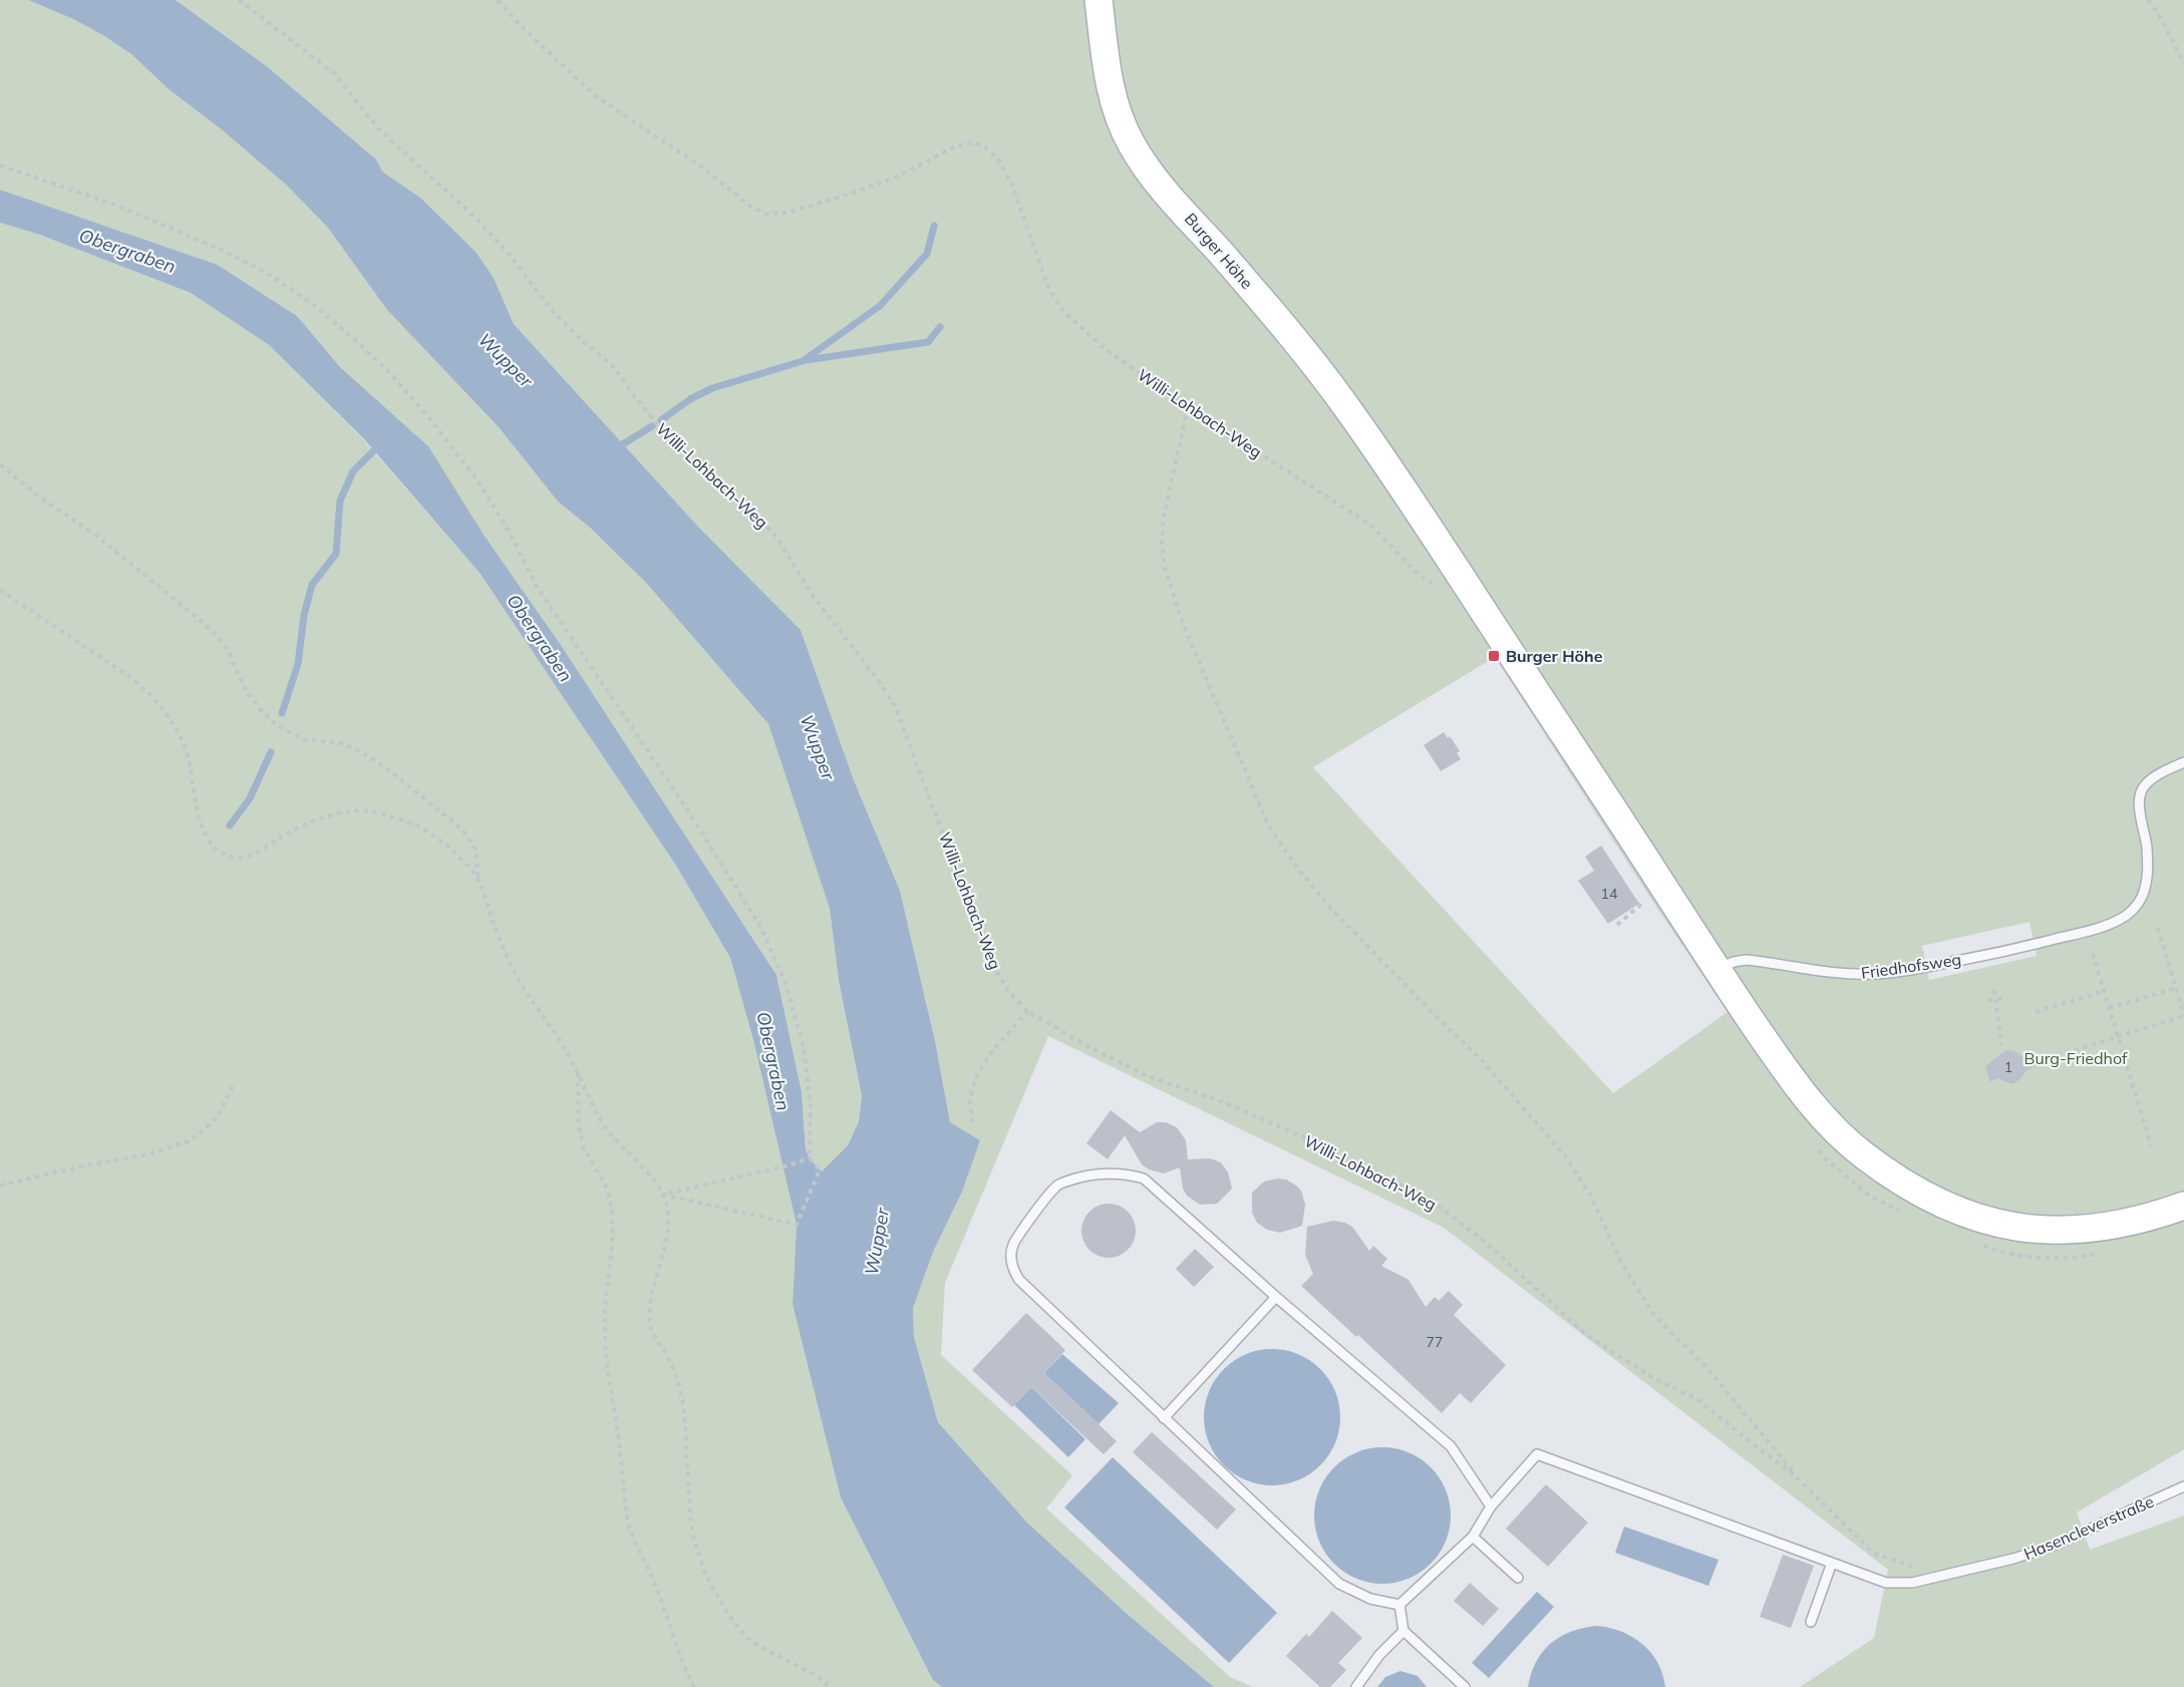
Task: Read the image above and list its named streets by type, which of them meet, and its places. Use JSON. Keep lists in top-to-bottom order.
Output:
{
  "streets": {
    "main road": ["Burger Höhe"],
    "lane": ["Friedhofsweg", "Hasencleverstraße"],
    "path": ["Willi-Lohbach-Weg"]
  },
  "crossings": [
    ["Burger Höhe", "Willi-Lohbach-Weg"],
    ["Burger Höhe", "Friedhofsweg"],
    ["Willi-Lohbach-Weg", "Hasencleverstraße"]
  ],
  "water": ["Obergraben", "Wupper"],
  "parks": ["Burg-Friedhof"],
  "places": {
    "transit": ["Burger Höhe"]
  },
  "house_numbers": ["14", "1", "77"]
}
